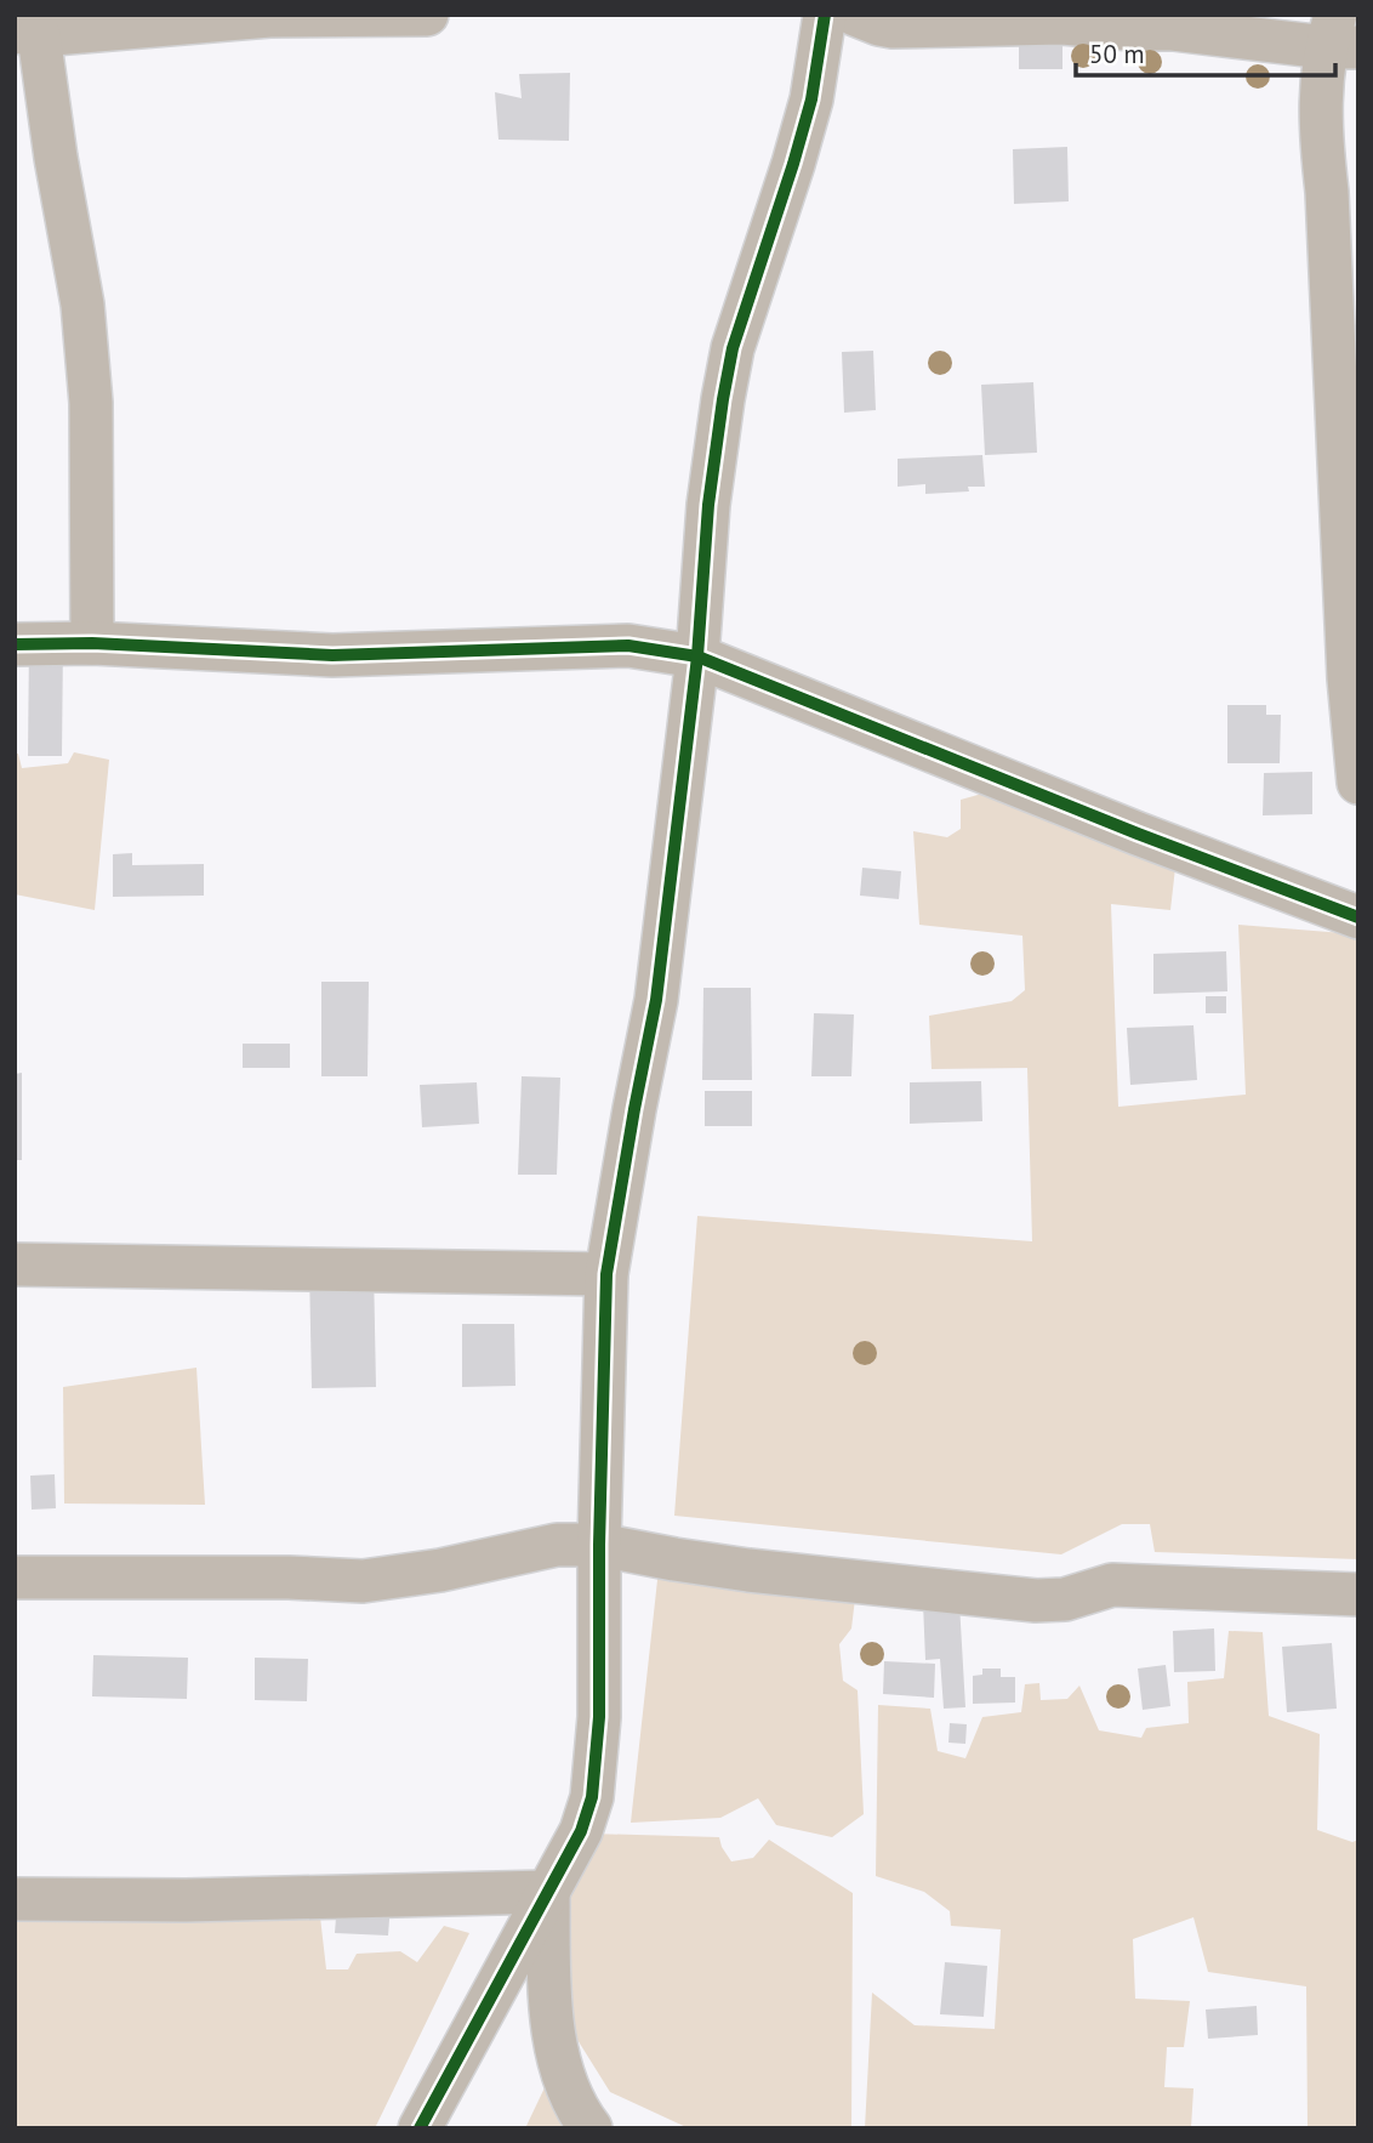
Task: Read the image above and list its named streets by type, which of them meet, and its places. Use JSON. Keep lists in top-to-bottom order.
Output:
{
  "scale_bar": "50 m"
}
